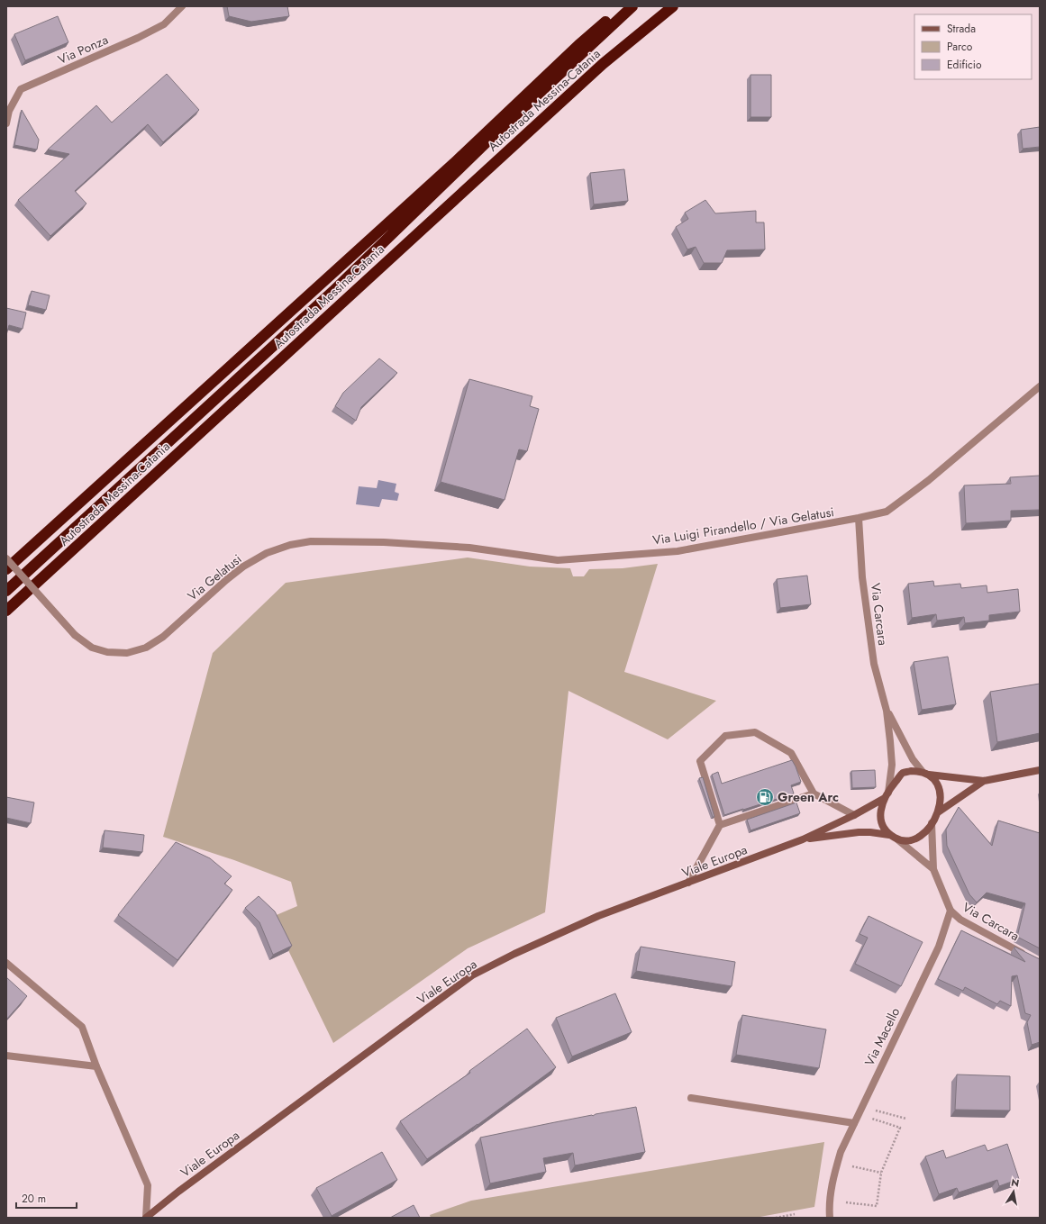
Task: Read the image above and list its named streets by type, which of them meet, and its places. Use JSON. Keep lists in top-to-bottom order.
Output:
{
  "streets": {
    "highway": ["Autostrada Messina-Catania"],
    "main road": ["Viale Europa"],
    "street": [
      "Via Ponza",
      "Via Luigi Pirandello / Via Gelatusi",
      "Via Gelatusi",
      "Via Carcara",
      "Via Macello"
    ]
  },
  "crossings": [
    ["Via Luigi Pirandello / Via Gelatusi", "Via Gelatusi"],
    ["Via Luigi Pirandello / Via Gelatusi", "Via Carcara"],
    ["Via Carcara", "Via Macello"]
  ],
  "places": {
    "fuel station": ["Green Arc"]
  },
  "legend": ["Strada", "Parco", "Edificio"],
  "scale_bar": "20 m",
  "north": "top"
}
